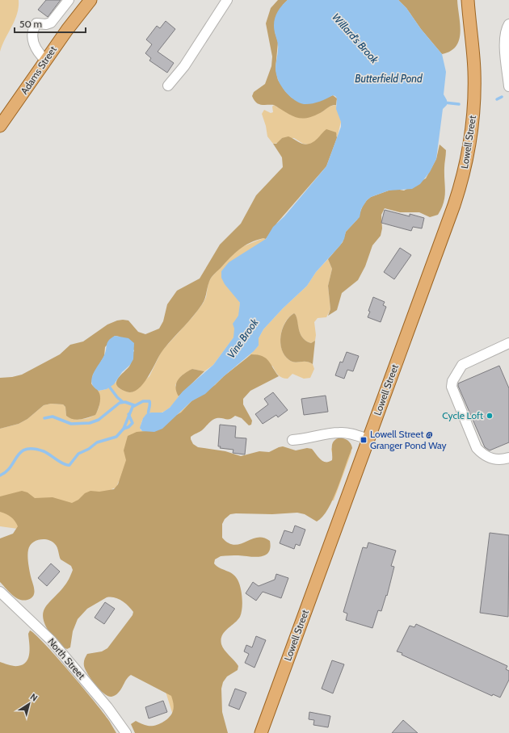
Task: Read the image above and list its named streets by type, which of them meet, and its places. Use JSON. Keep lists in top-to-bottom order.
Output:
{
  "streets": {
    "main road": ["Adams Street", "Lowell Street"],
    "street": ["North Street"]
  },
  "water": ["Willard's Brook", "Butterfield Pond", "Vine Brook"],
  "places": {
    "other": ["Cycle Loft"],
    "transit": ["Lowell Street @ Granger Pond Way"]
  },
  "scale_bar": "50 m",
  "north": "top right"
}
